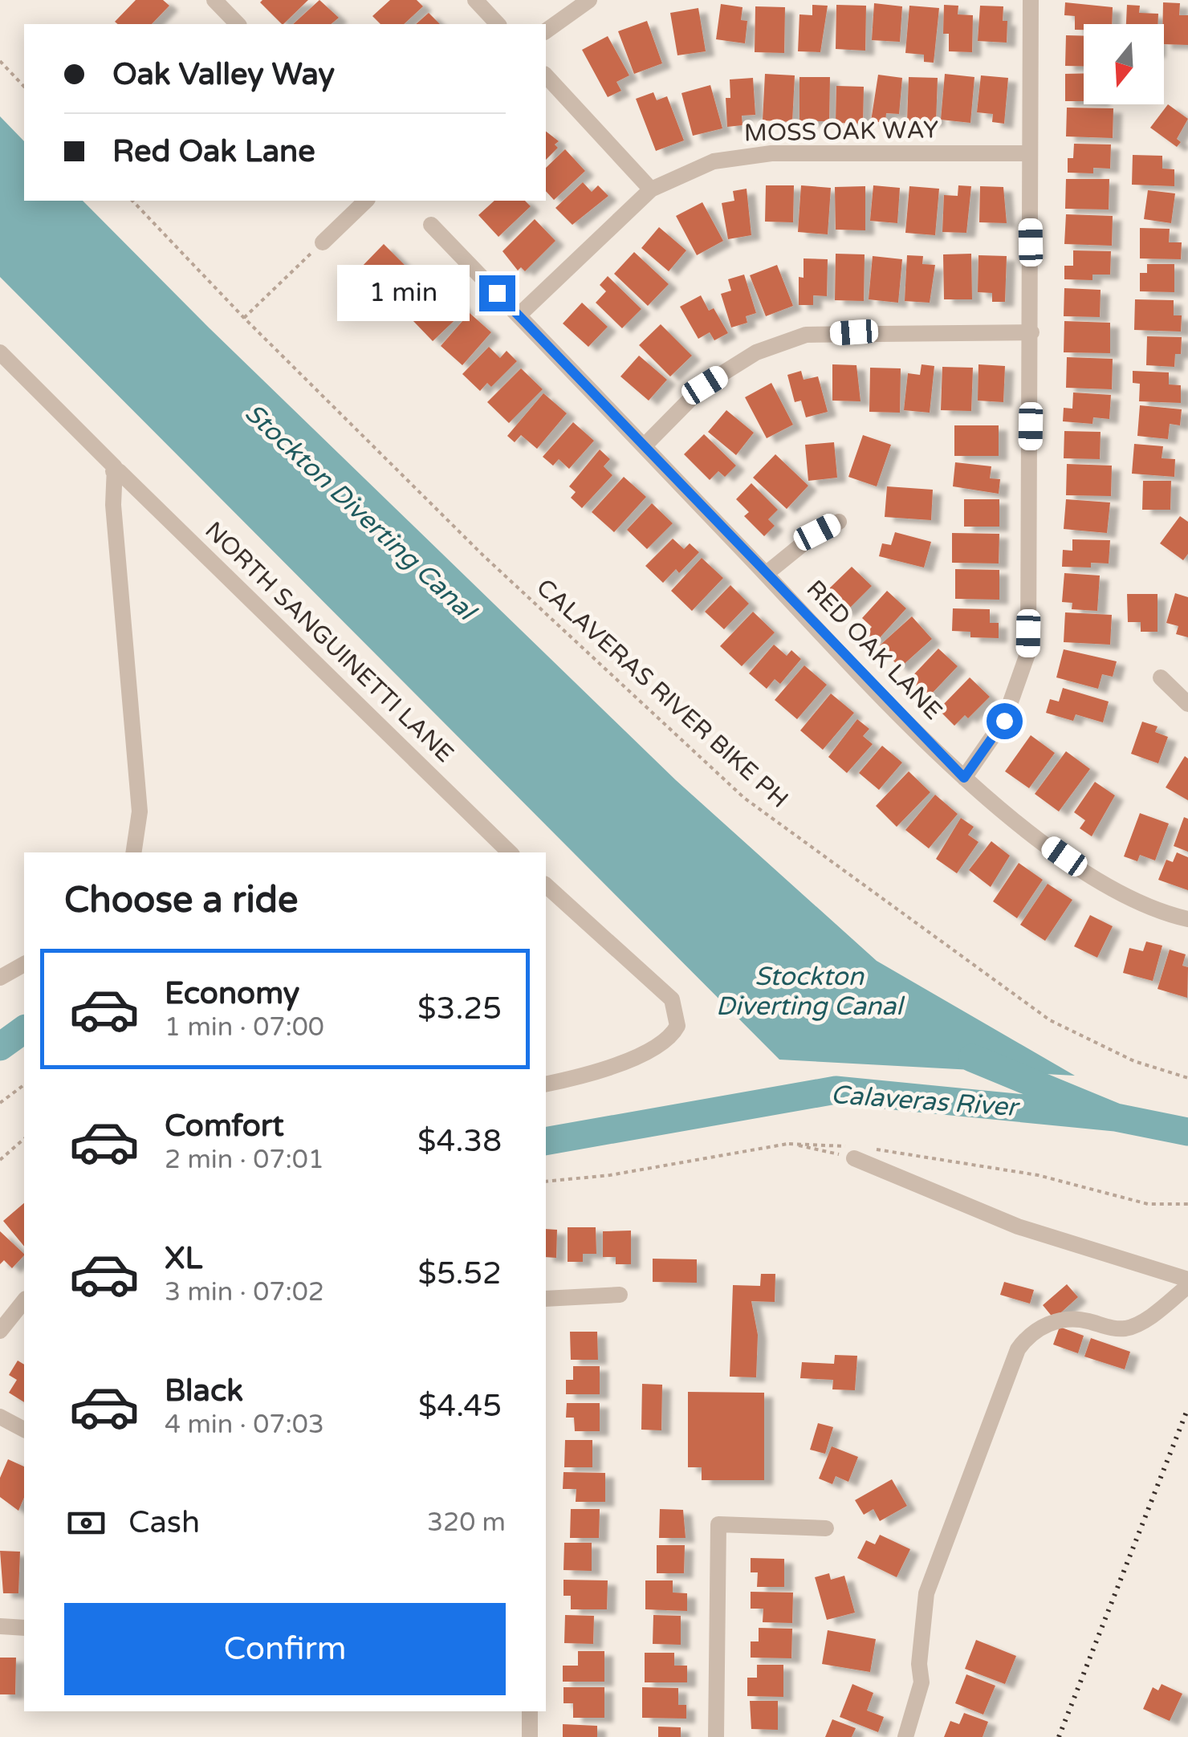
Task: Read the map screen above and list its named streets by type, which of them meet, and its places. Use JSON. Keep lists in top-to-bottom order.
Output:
{
  "streets": {
    "street": ["MOSS OAK WAY", "NORTH SANGUINETTI LANE", "RED OAK LANE"],
    "path": ["CALAVERAS RIVER BIKE PH"]
  },
  "crossings": [
    ["MOSS OAK WAY", "RED OAK LANE"]
  ],
  "water": ["Stockton Diverting Canal", "Calaveras River"],
  "north": "bottom",
  "page": {
    "banner": ["Oak Valley Way", "Red Oak Lane"],
    "bubble": "1 min",
    "heading": "Choose a ride",
    "list": [
      {
        "name": "Economy",
        "note": "1 min · 07:00",
        "value": "$3.25"
      },
      {
        "name": "Comfort",
        "note": "2 min · 07:01",
        "value": "$4.38"
      },
      {
        "name": "XL",
        "note": "3 min · 07:02",
        "value": "$5.52"
      },
      {
        "name": "Black",
        "note": "4 min · 07:03",
        "value": "$4.45"
      }
    ],
    "pay": ["Cash", "320 m"],
    "buttons": "Confirm"
  }
}
